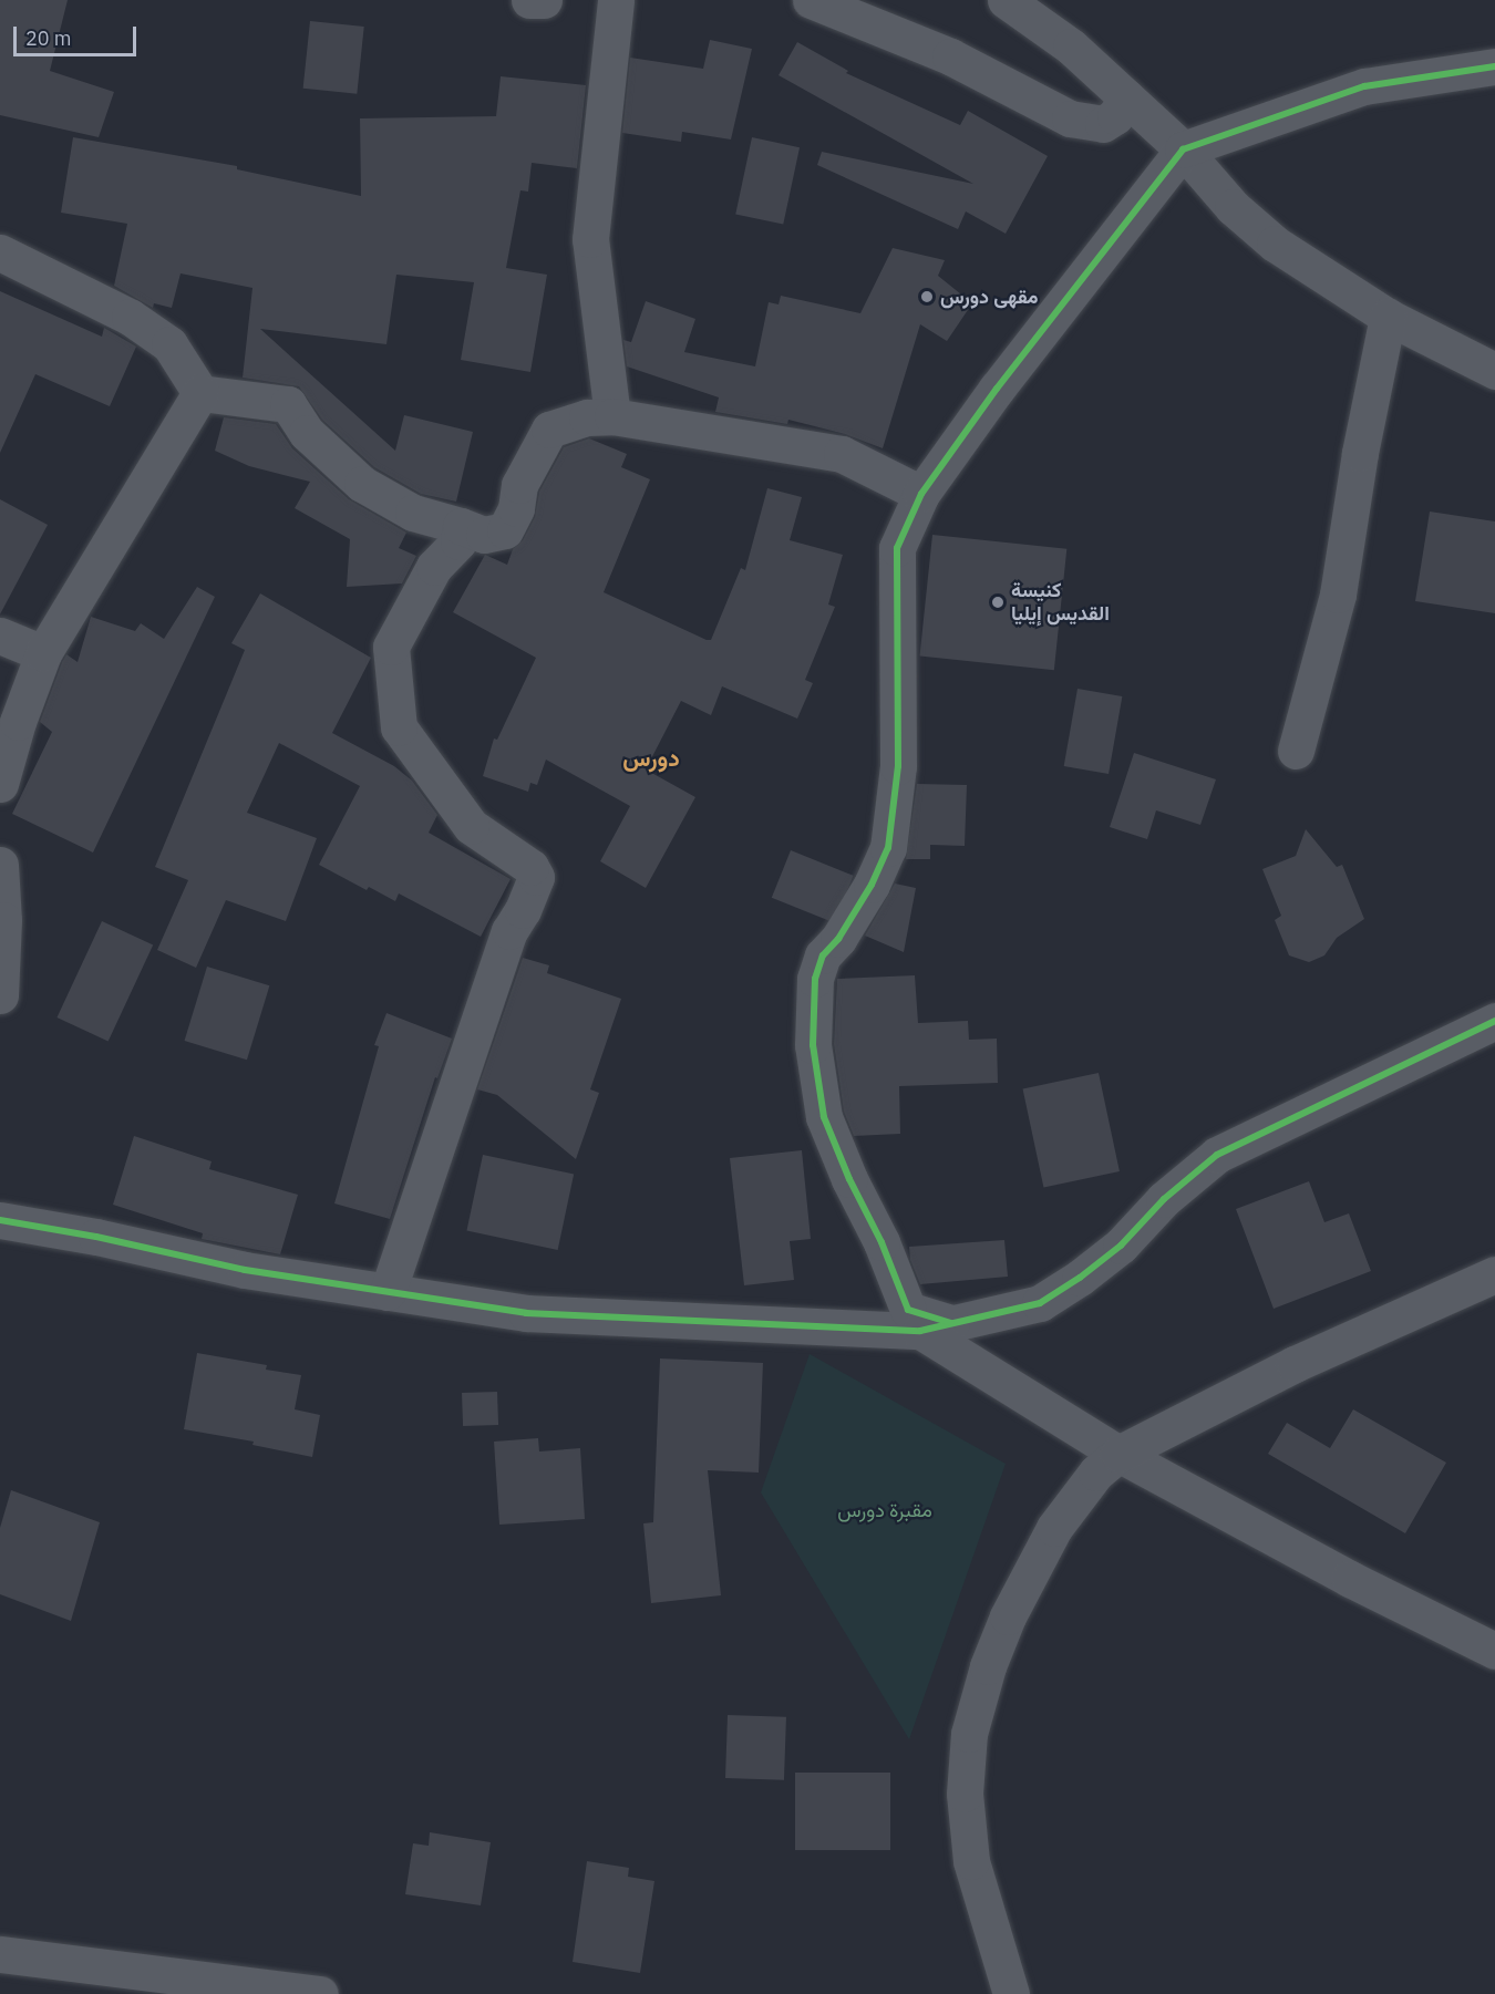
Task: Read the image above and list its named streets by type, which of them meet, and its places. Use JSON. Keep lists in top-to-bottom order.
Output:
{
  "districts": ["دورس"],
  "parks": ["مقبرة دورس"],
  "places": ["مقهى دورس", "كنيسة القديس إيليا"],
  "scale_bar": "20 m"
}
